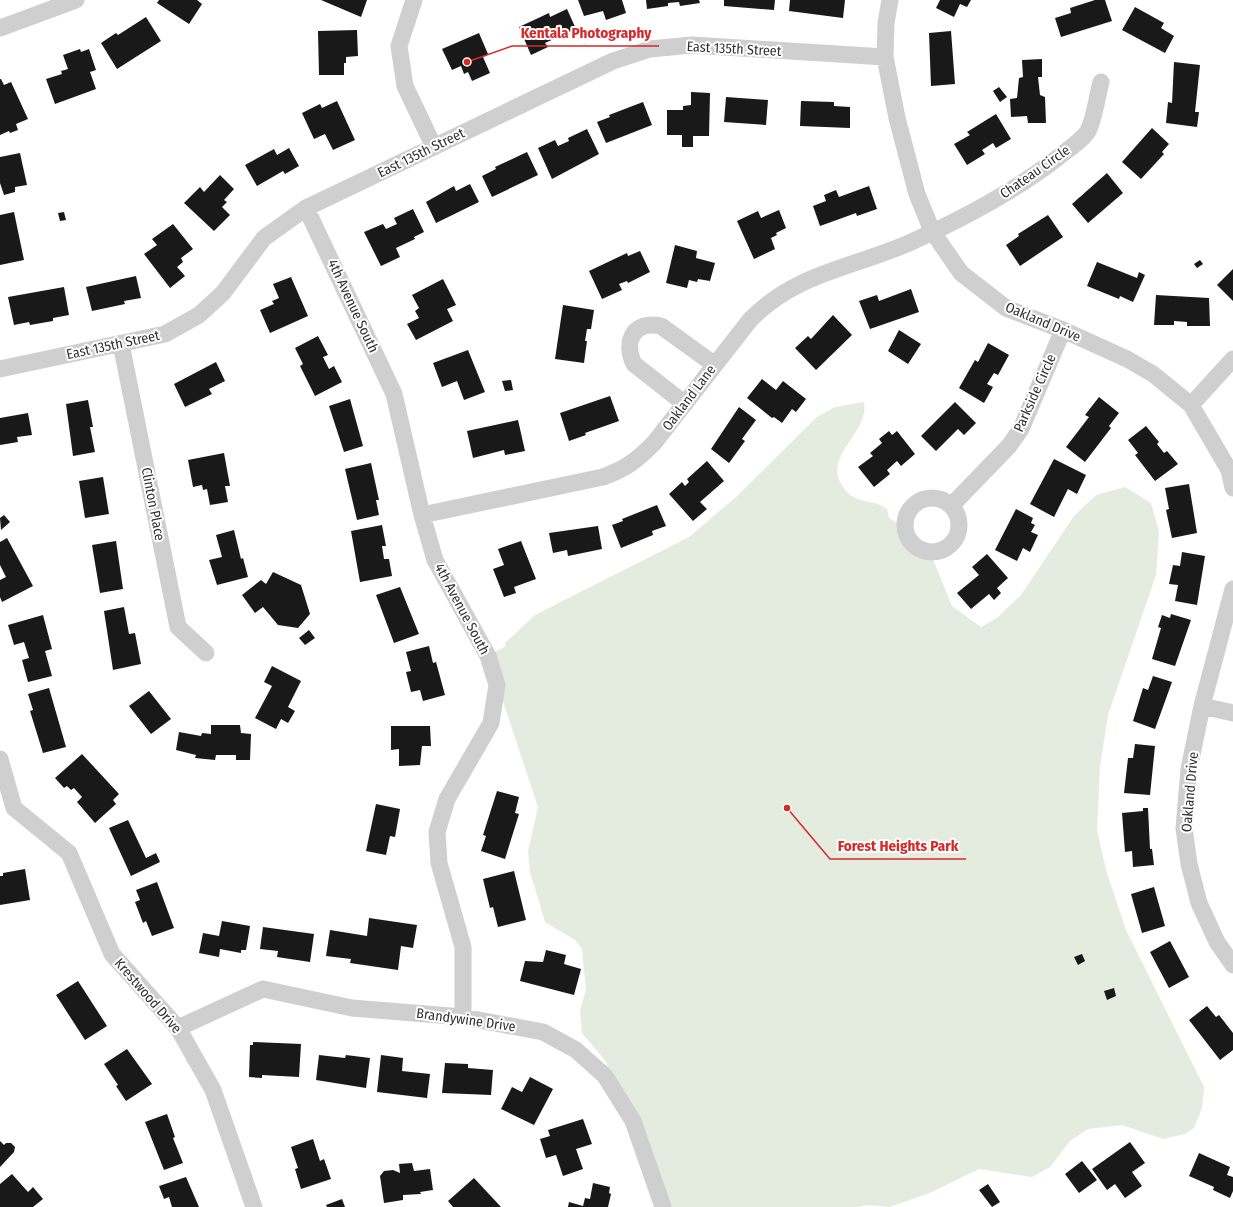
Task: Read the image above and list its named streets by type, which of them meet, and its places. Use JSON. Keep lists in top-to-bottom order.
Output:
{
  "streets": {
    "street": [
      "East 135th Street",
      "Chateau Circle",
      "4th Avenue South",
      "Oakland Drive",
      "Parkside Circle",
      "Oakland Lane",
      "Clinton Place",
      "Krestwood Drive",
      "Brandywine Drive"
    ]
  },
  "crossings": [
    ["East 135th Street", "4th Avenue South"],
    ["East 135th Street", "Oakland Drive"],
    ["East 135th Street", "Clinton Place"],
    ["Chateau Circle", "Oakland Drive"],
    ["Chateau Circle", "Oakland Lane"],
    ["4th Avenue South", "Oakland Lane"],
    ["4th Avenue South", "Brandywine Drive"],
    ["Oakland Drive", "Parkside Circle"],
    ["Oakland Drive", "Oakland Lane"],
    ["Krestwood Drive", "Brandywine Drive"]
  ],
  "places": ["Kentala Photography", "Forest Heights Park"]
}
